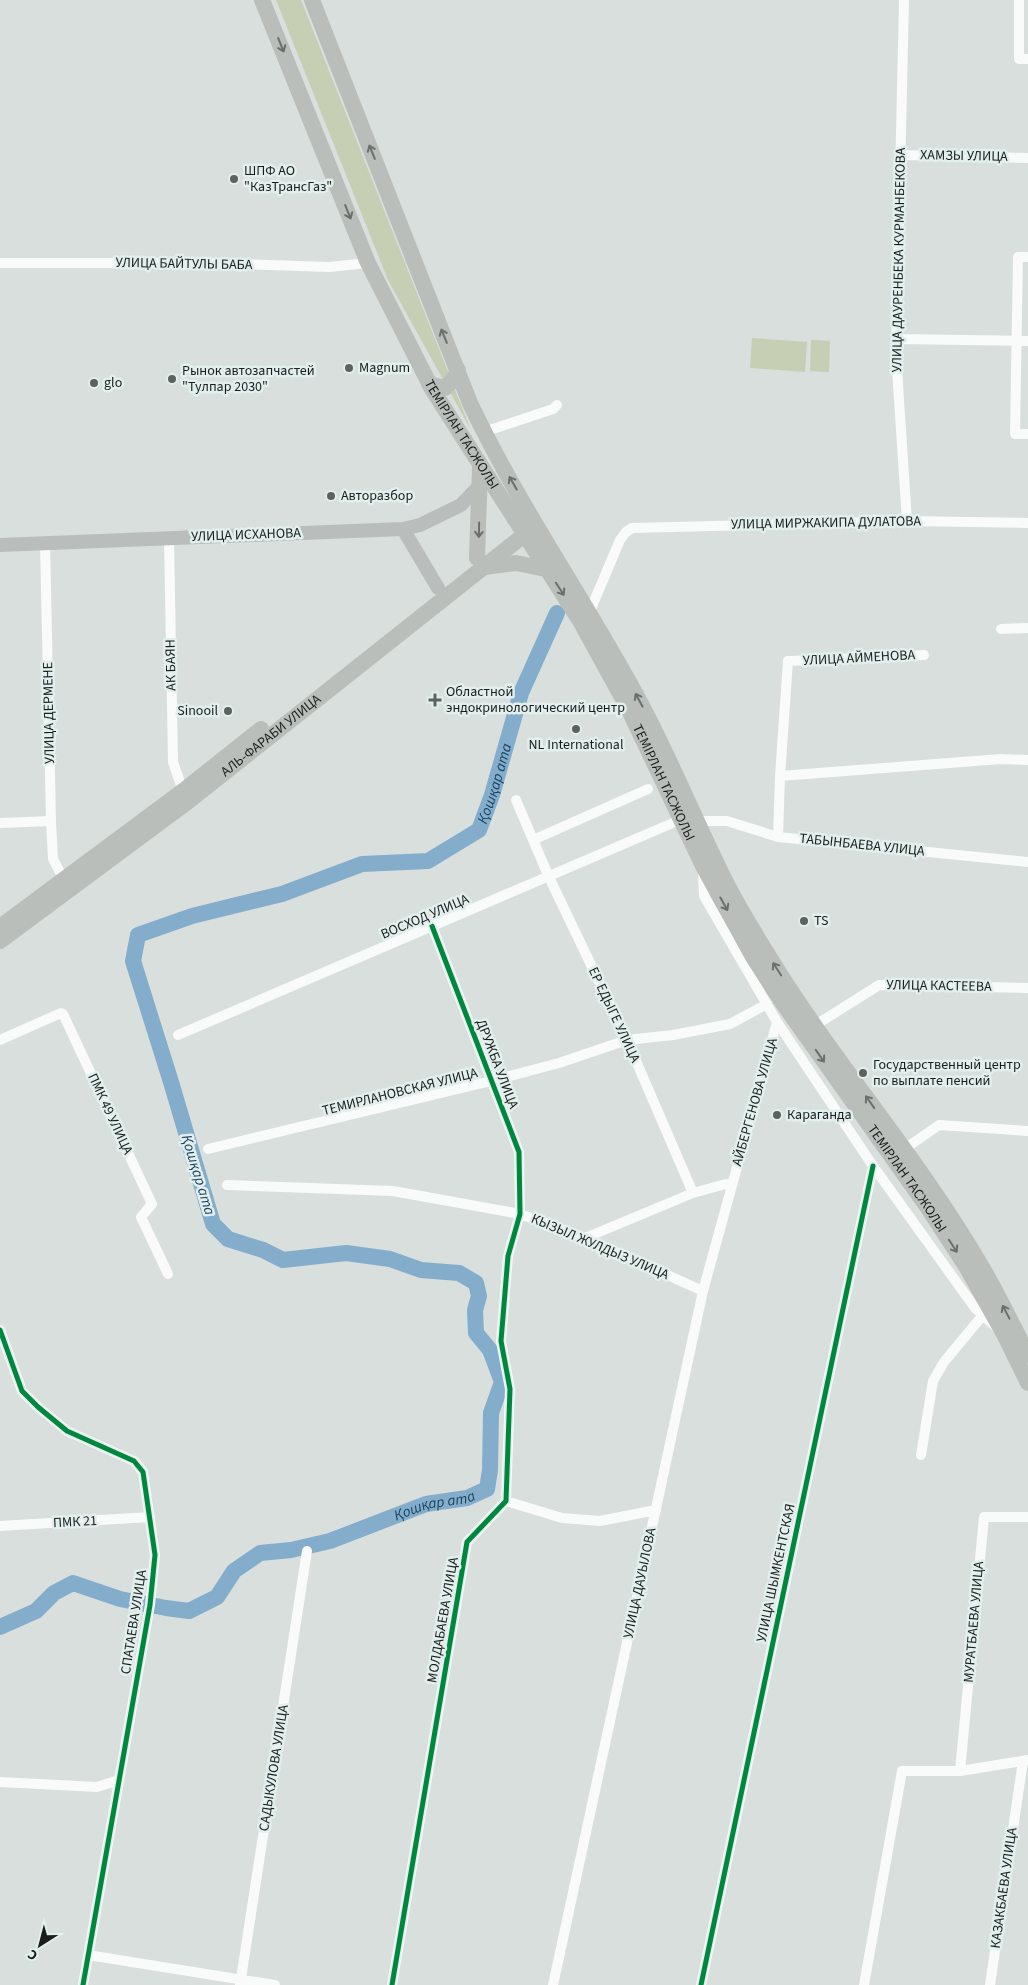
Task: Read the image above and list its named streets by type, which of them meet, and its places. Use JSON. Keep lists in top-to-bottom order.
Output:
{
  "streets": {
    "main road": ["ТЕМІРЛАН ТАСЖОЛЫ", "УЛИЦА ИСХАНОВА", "АЛЬ-ФАРАБИ УЛИЦА"],
    "street": [
      "ХАМЗЫ УЛИЦА",
      "УЛИЦА ДАУРЕНБЕКА КУРМАНБЕКОВА",
      "УЛИЦА БАЙТУЛЫ БАБА",
      "УЛИЦА МИРЖАКИПА ДУЛАТОВА",
      "УЛИЦА АЙМЕНОВА",
      "АК БАЯН",
      "УЛИЦА ДЕРМЕНЕ",
      "ТАБЫНБАЕВА УЛИЦА",
      "ВОСХОД УЛИЦА",
      "УЛИЦА КАСТЕЕВА",
      "ЕР ЕДЫГЕ УЛИЦА",
      "ДРУЖБА УЛИЦА",
      "ТЕМИРЛАНОВСКАЯ УЛИЦА",
      "АЙБЕРГЕНОВА УЛИЦА",
      "ПМК 49 УЛИЦА",
      "КЫЗЫЛ ЖУЛДЫЗ УЛИЦА",
      "ПМК 21",
      "УЛИЦА ШЫМКЕНТСКАЯ",
      "УЛИЦА ДАУЫЛОВА",
      "МОЛДАБАЕВА УЛИЦА",
      "СПАТАЕВА УЛИЦА",
      "МУРАТБАЕВА УЛИЦА",
      "САДЫКУЛОВА УЛИЦА",
      "КАЗАКБАЕВА УЛИЦА"
    ]
  },
  "crossings": [
    ["ХАМЗЫ УЛИЦА", "УЛИЦА ДАУРЕНБЕКА КУРМАНБЕКОВА"],
    ["УЛИЦА ДАУРЕНБЕКА КУРМАНБЕКОВА", "УЛИЦА МИРЖАКИПА ДУЛАТОВА"],
    ["УЛИЦА БАЙТУЛЫ БАБА", "ТЕМІРЛАН ТАСЖОЛЫ"],
    ["ТЕМІРЛАН ТАСЖОЛЫ", "УЛИЦА МИРЖАКИПА ДУЛАТОВА"],
    ["ТЕМІРЛАН ТАСЖОЛЫ", "АЛЬ-ФАРАБИ УЛИЦА"],
    ["ТЕМІРЛАН ТАСЖОЛЫ", "ТАБЫНБАЕВА УЛИЦА"],
    ["ТЕМІРЛАН ТАСЖОЛЫ", "ВОСХОД УЛИЦА"],
    ["ТЕМІРЛАН ТАСЖОЛЫ", "УЛИЦА КАСТЕЕВА"],
    ["УЛИЦА ИСХАНОВА", "АК БАЯН"],
    ["УЛИЦА ИСХАНОВА", "УЛИЦА ДЕРМЕНЕ"],
    ["УЛИЦА АЙМЕНОВА", "ТАБЫНБАЕВА УЛИЦА"],
    ["АК БАЯН", "АЛЬ-ФАРАБИ УЛИЦА"],
    ["УЛИЦА ДЕРМЕНЕ", "АЛЬ-ФАРАБИ УЛИЦА"],
    ["ТАБЫНБАЕВА УЛИЦА", "ВОСХОД УЛИЦА"],
    ["ВОСХОД УЛИЦА", "ЕР ЕДЫГЕ УЛИЦА"],
    ["ВОСХОД УЛИЦА", "ДРУЖБА УЛИЦА"],
    ["ЕР ЕДЫГЕ УЛИЦА", "ТЕМИРЛАНОВСКАЯ УЛИЦА"],
    ["ДРУЖБА УЛИЦА", "ТЕМИРЛАНОВСКАЯ УЛИЦА"],
    ["ДРУЖБА УЛИЦА", "КЫЗЫЛ ЖУЛДЫЗ УЛИЦА"],
    ["АЙБЕРГЕНОВА УЛИЦА", "УЛИЦА ДАУЫЛОВА"],
    ["КЫЗЫЛ ЖУЛДЫЗ УЛИЦА", "УЛИЦА ДАУЫЛОВА"],
    ["ПМК 21", "СПАТАЕВА УЛИЦА"]
  ],
  "water": ["Қошқар ата"],
  "places": {
    "other": [
      "ШПФ АО \"КазТрансГаз\"",
      "Magnum",
      "Рынок автозапчастей \"Тулпар 2030\"",
      "glo",
      "Авторазбор",
      "Sinooil",
      "NL International",
      "TS",
      "Государственный центр по выплате пенсий",
      "Караганда"
    ],
    "health": ["Областной эндокринологический центр"]
  },
  "north": "bottom left"
}
